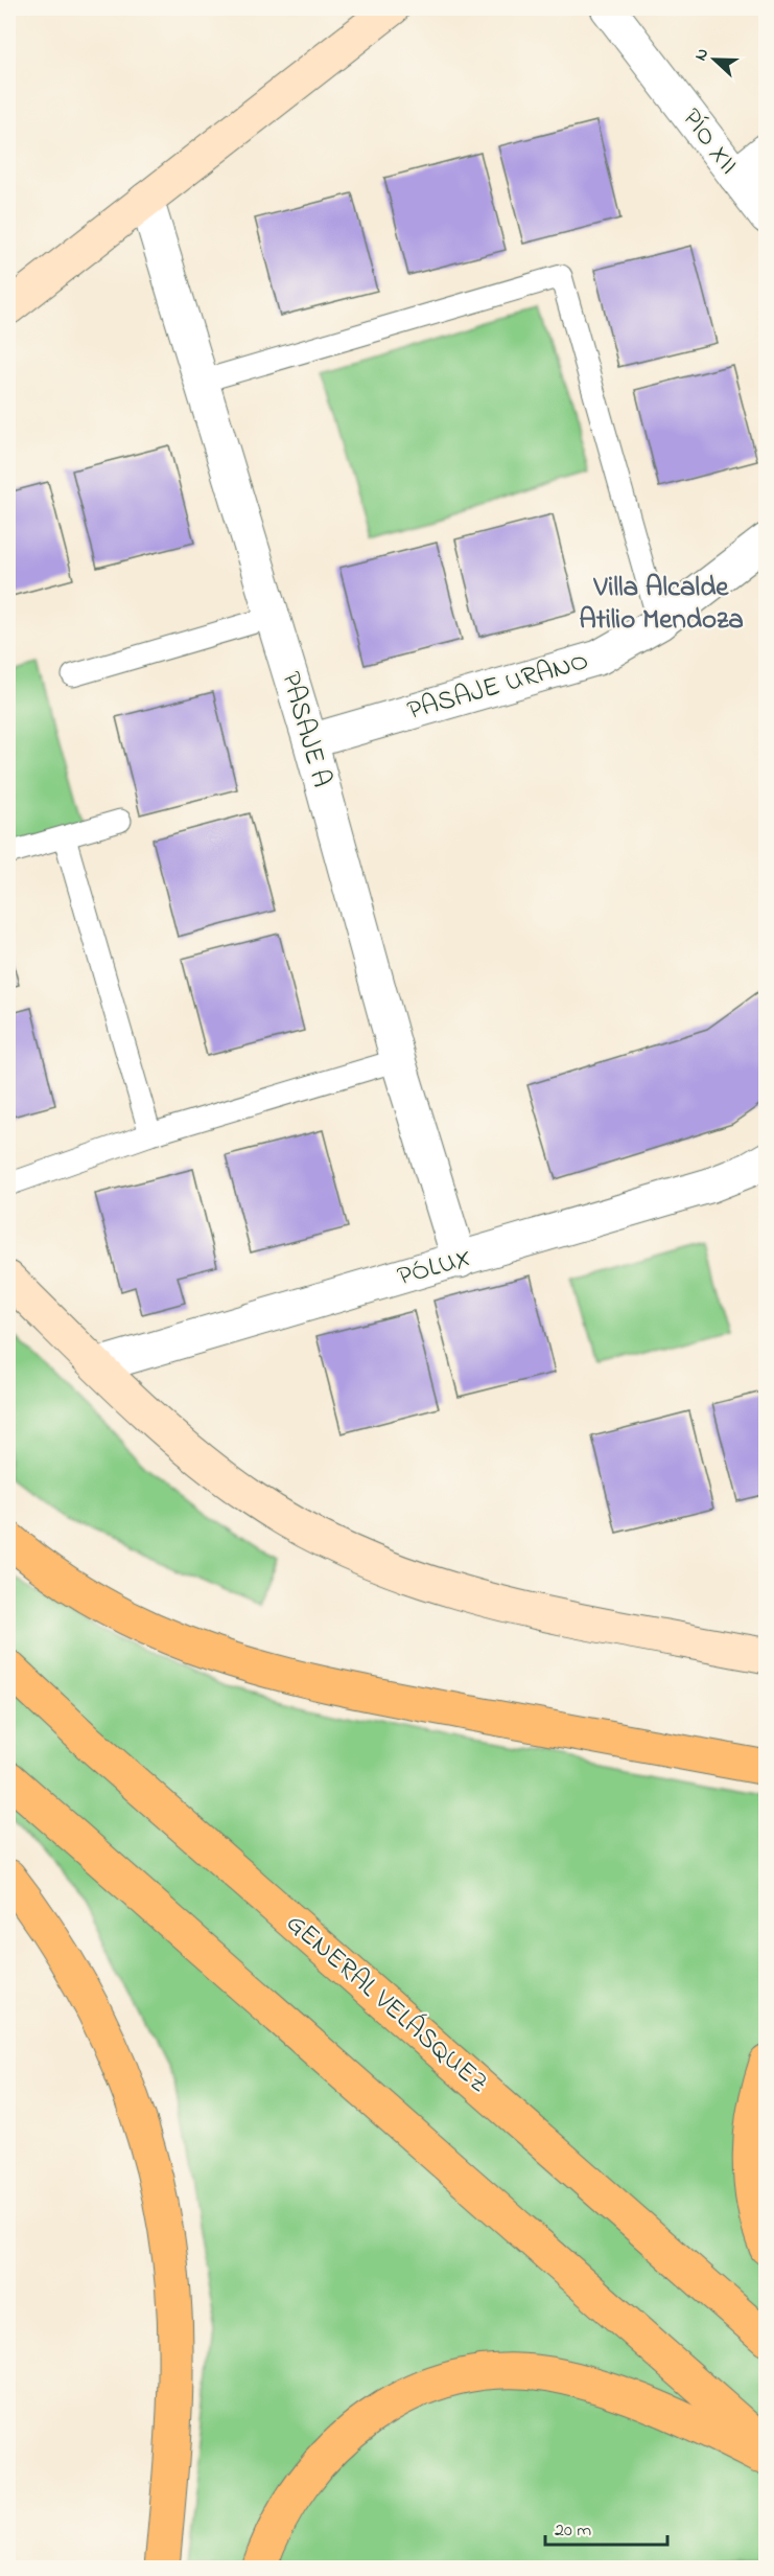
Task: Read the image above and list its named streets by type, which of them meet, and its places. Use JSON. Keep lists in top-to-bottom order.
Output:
{
  "streets": {
    "highway": ["GENERAL VELÁSQUEZ"],
    "street": [
      "PÍO XII",
      "PASAJE URANO",
      "PASAJE A",
      "PÓLUX"
    ]
  },
  "crossings": [
    ["PASAJE URANO", "PASAJE A"],
    ["PASAJE A", "PÓLUX"]
  ],
  "districts": ["Villa Alcalde Atilio Mendoza"],
  "scale_bar": "20 m",
  "north": "left"
}
